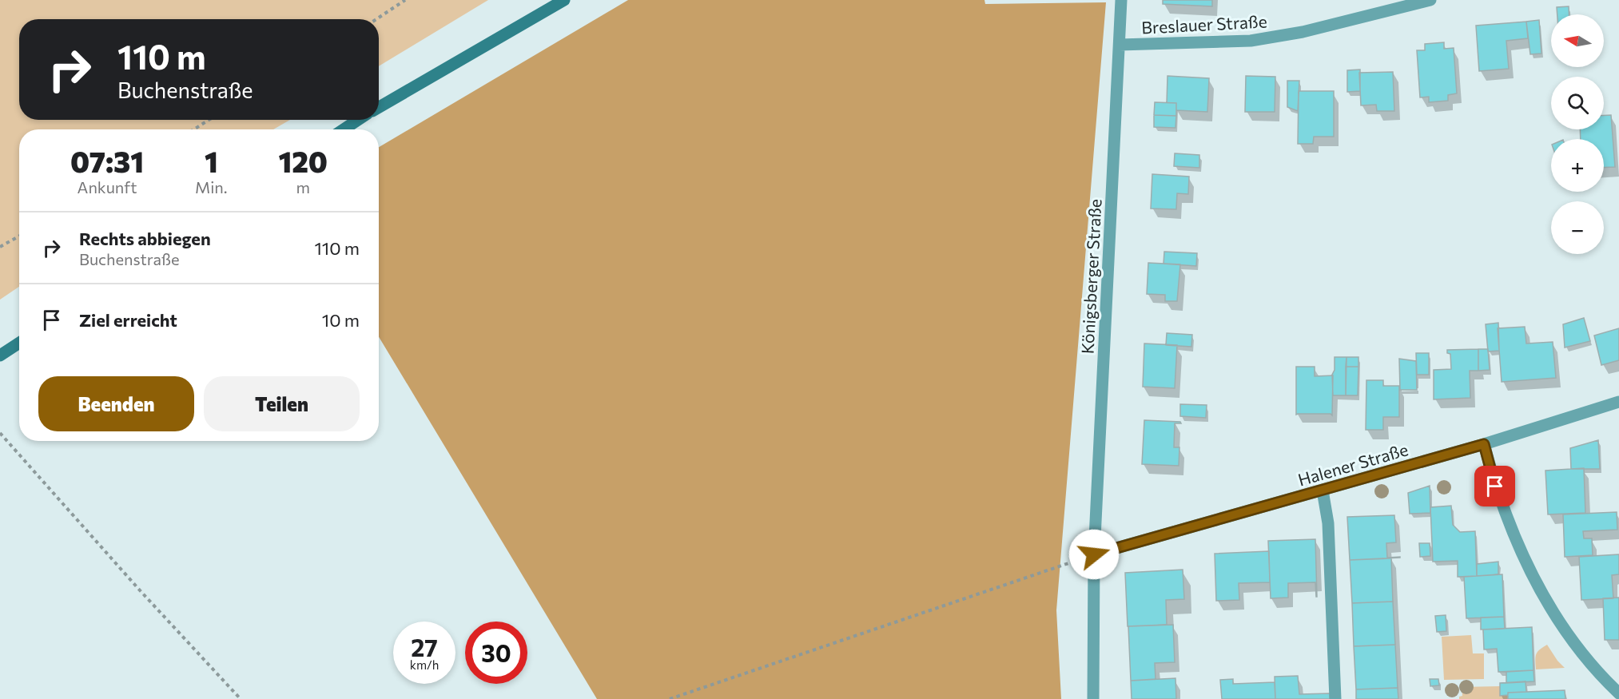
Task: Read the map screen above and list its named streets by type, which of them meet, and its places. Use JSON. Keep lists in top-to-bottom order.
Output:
{
  "streets": {
    "street": ["Breslauer Straße", "Königsberger Straße", "Halener Straße"]
  },
  "crossings": [
    ["Breslauer Straße", "Königsberger Straße"],
    ["Königsberger Straße", "Halener Straße"]
  ],
  "north": "left",
  "page": {
    "map_buttons": ["+", "−"],
    "turn": ["110 m", "Buchenstraße"],
    "eta": [
      "07:31",
      "Ankunft",
      "1",
      "Min.",
      "120",
      "m"
    ],
    "list": [
      {
        "name": "Rechts abbiegen",
        "note": "Buchenstraße",
        "value": "110 m"
      },
      {
        "name": "Ziel erreicht",
        "value": "10 m"
      }
    ],
    "buttons": ["Beenden", "Teilen"],
    "speed": "27 km/h",
    "limit": "30"
  }
}
